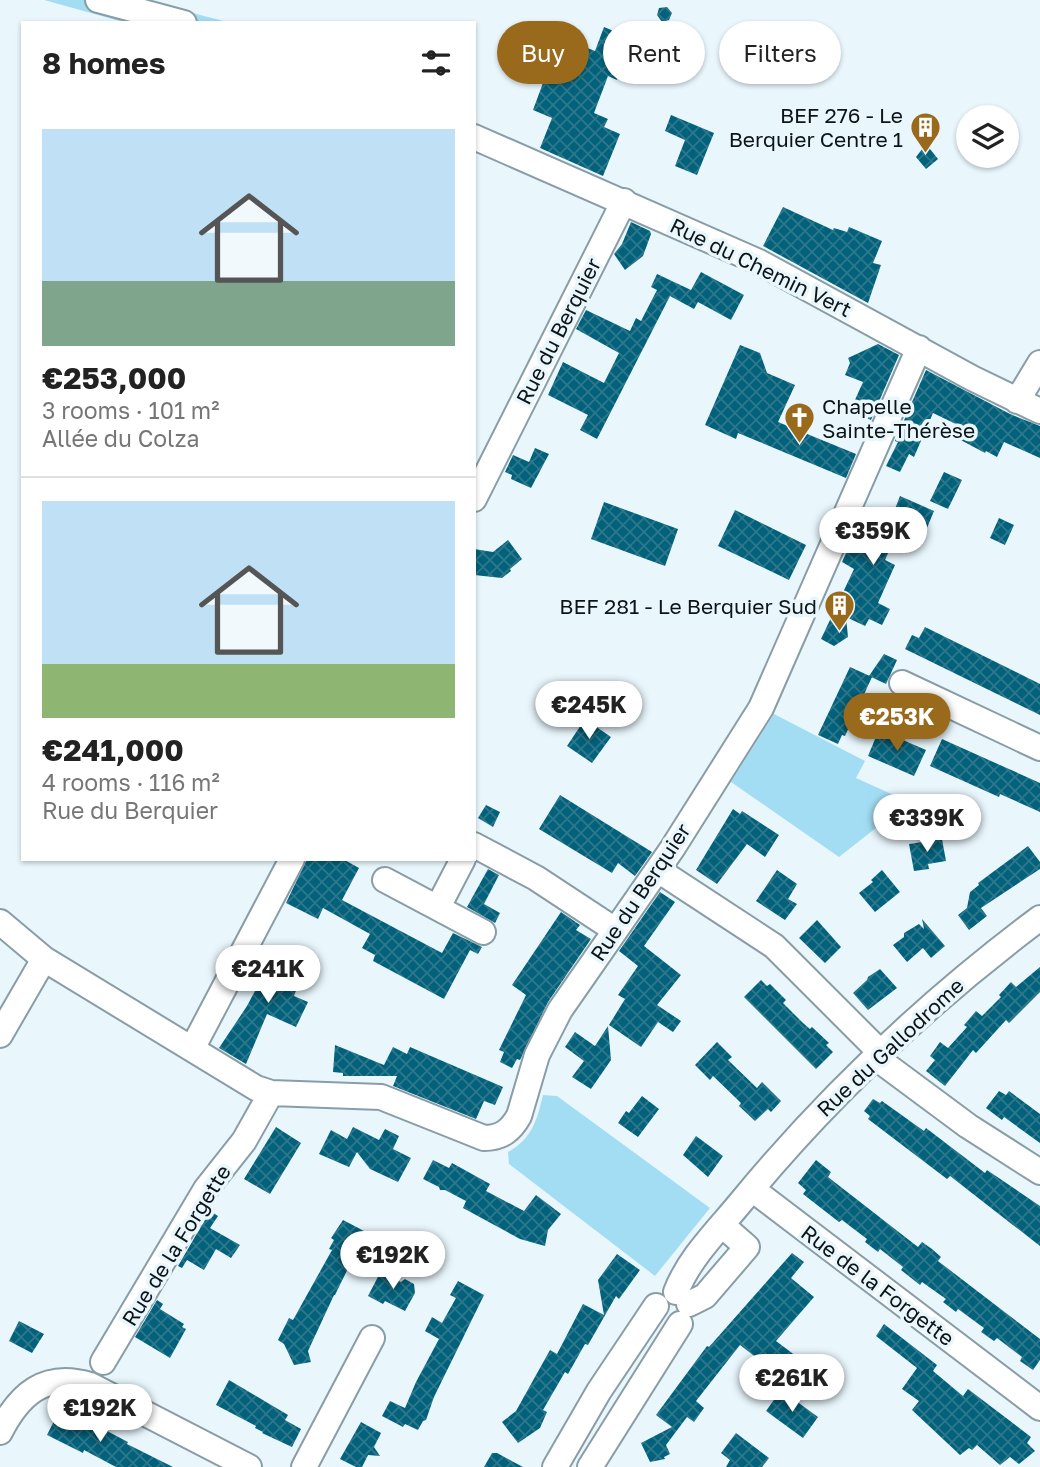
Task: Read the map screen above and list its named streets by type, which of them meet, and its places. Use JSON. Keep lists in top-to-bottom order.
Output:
{
  "streets": {
    "street": [
      "Rue du Chemin Vert",
      "Rue du Berquier",
      "Rue du Gallodrome",
      "Rue de la Forgette"
    ]
  },
  "crossings": [
    ["Rue du Chemin Vert", "Rue du Berquier"],
    ["Rue du Berquier", "Rue de la Forgette"],
    ["Rue du Gallodrome", "Rue de la Forgette"]
  ],
  "places": {
    "building": ["BEF 276 - Le Berquier Centre 1", "BEF 281 - Le Berquier Sud"],
    "church": ["Chapelle Sainte-Thérèse"]
  },
  "page": {
    "chip": ["Buy", "Rent", "Filters"],
    "heading": "8 homes",
    "list": [
      {
        "name": "€253,000",
        "note": "3 rooms · 101 m² · Allée du Colza"
      },
      {
        "name": "€241,000",
        "note": "4 rooms · 116 m² · Rue du Berquier"
      }
    ],
    "price": [
      "€359K",
      "€245K",
      "€253K",
      "€339K",
      "€241K",
      "€192K",
      "€261K",
      "€192K"
    ]
  }
}
